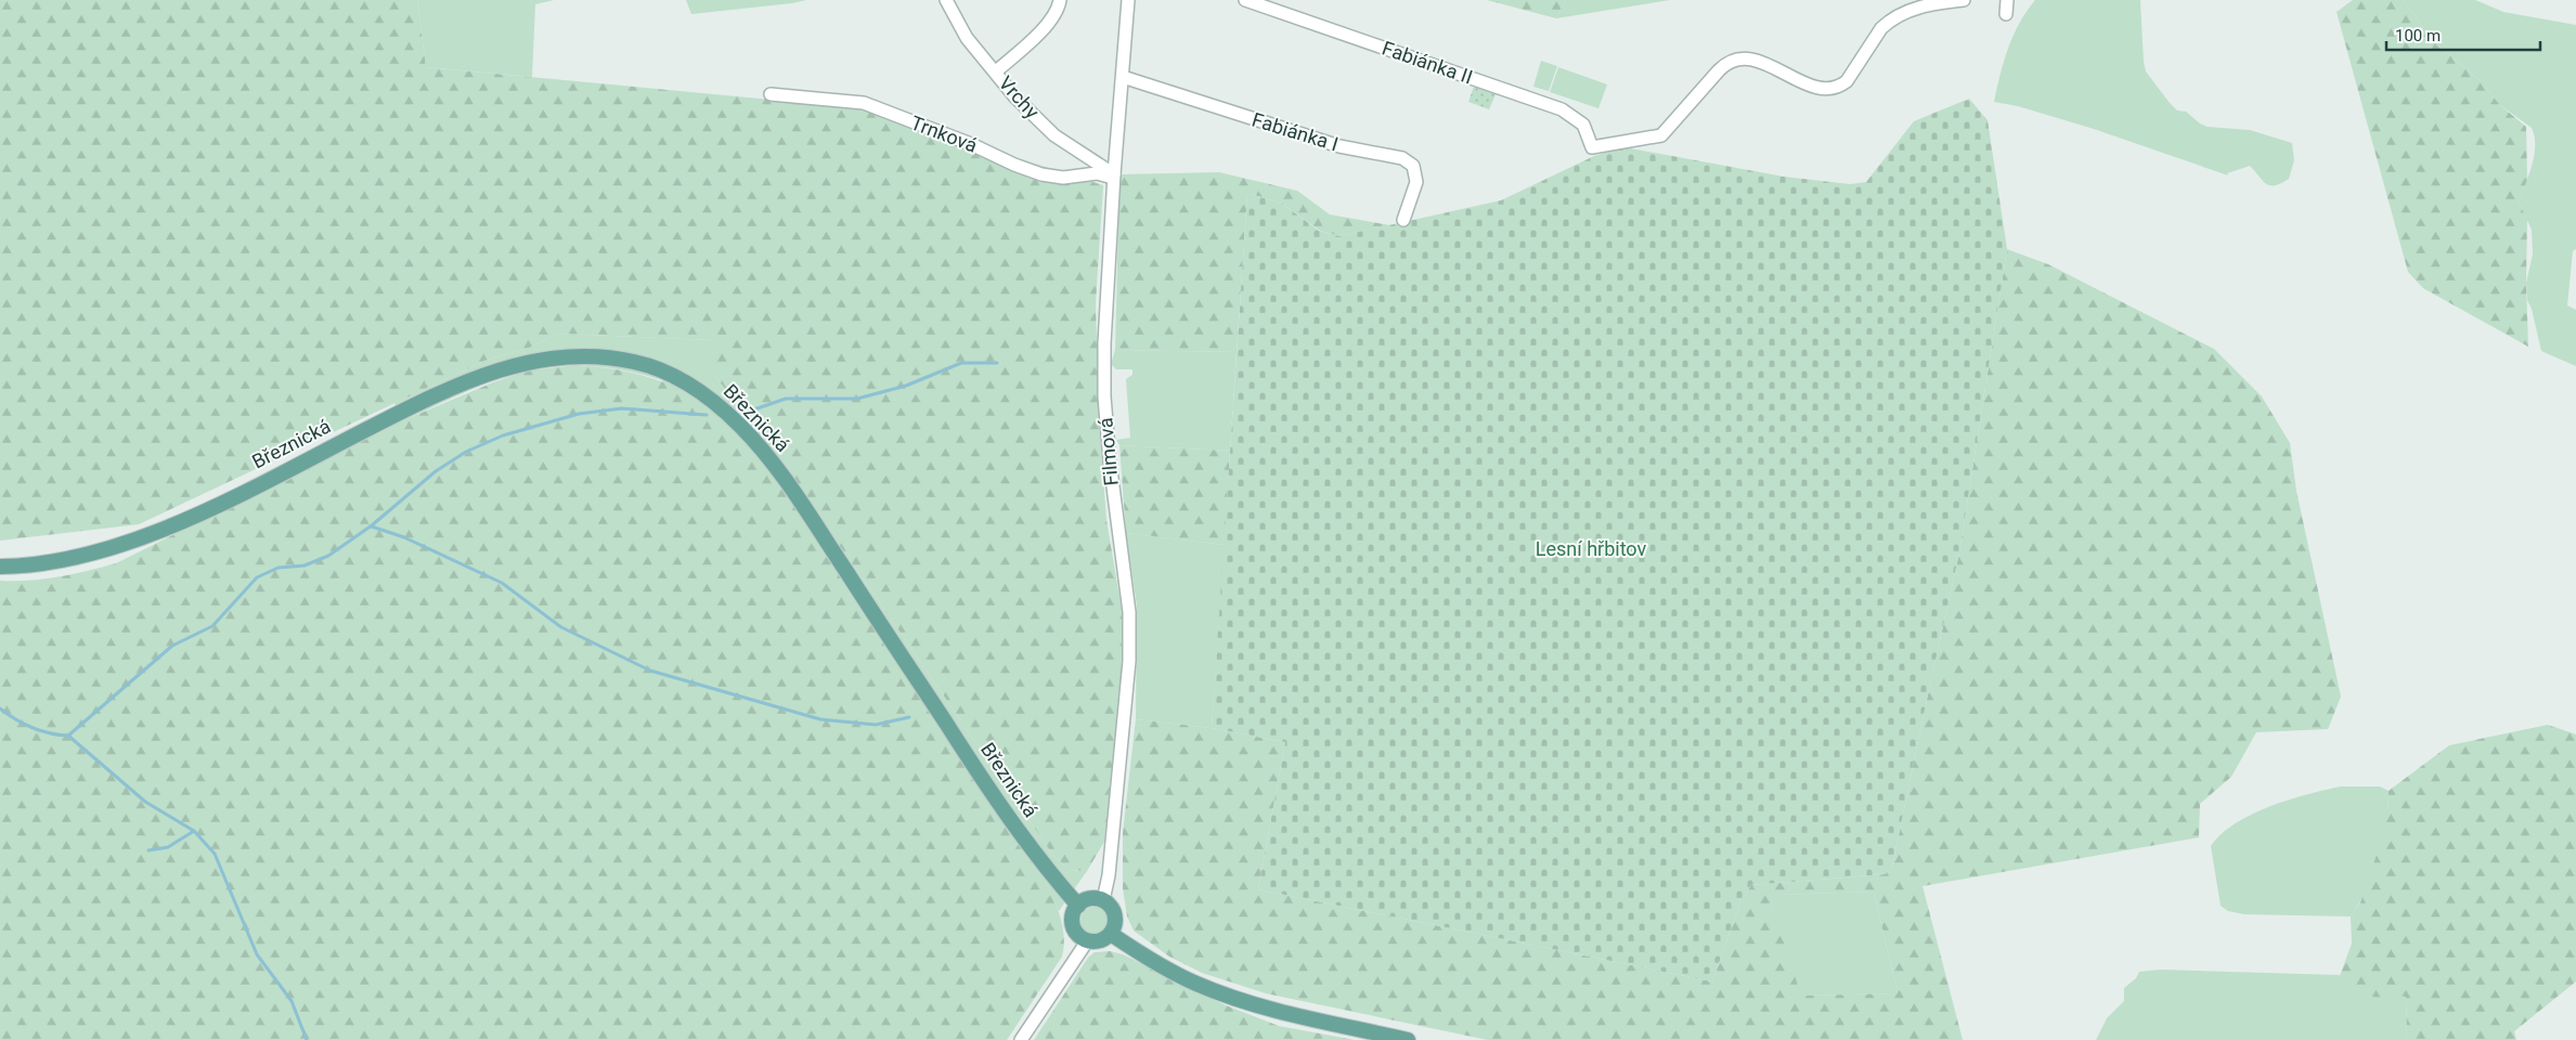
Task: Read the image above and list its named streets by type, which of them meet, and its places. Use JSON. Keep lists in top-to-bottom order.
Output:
{
  "streets": {
    "main road": ["Březnická"],
    "street": [
      "Fabiánka II",
      "Vrchy",
      "Fabiánka I",
      "Trnková",
      "Filmová"
    ]
  },
  "crossings": [
    ["Vrchy", "Trnková"],
    ["Vrchy", "Filmová"],
    ["Fabiánka I", "Filmová"],
    ["Trnková", "Filmová"],
    ["Březnická", "Filmová"]
  ],
  "parks": ["Lesní hřbitov"],
  "scale_bar": "100 m"
}
